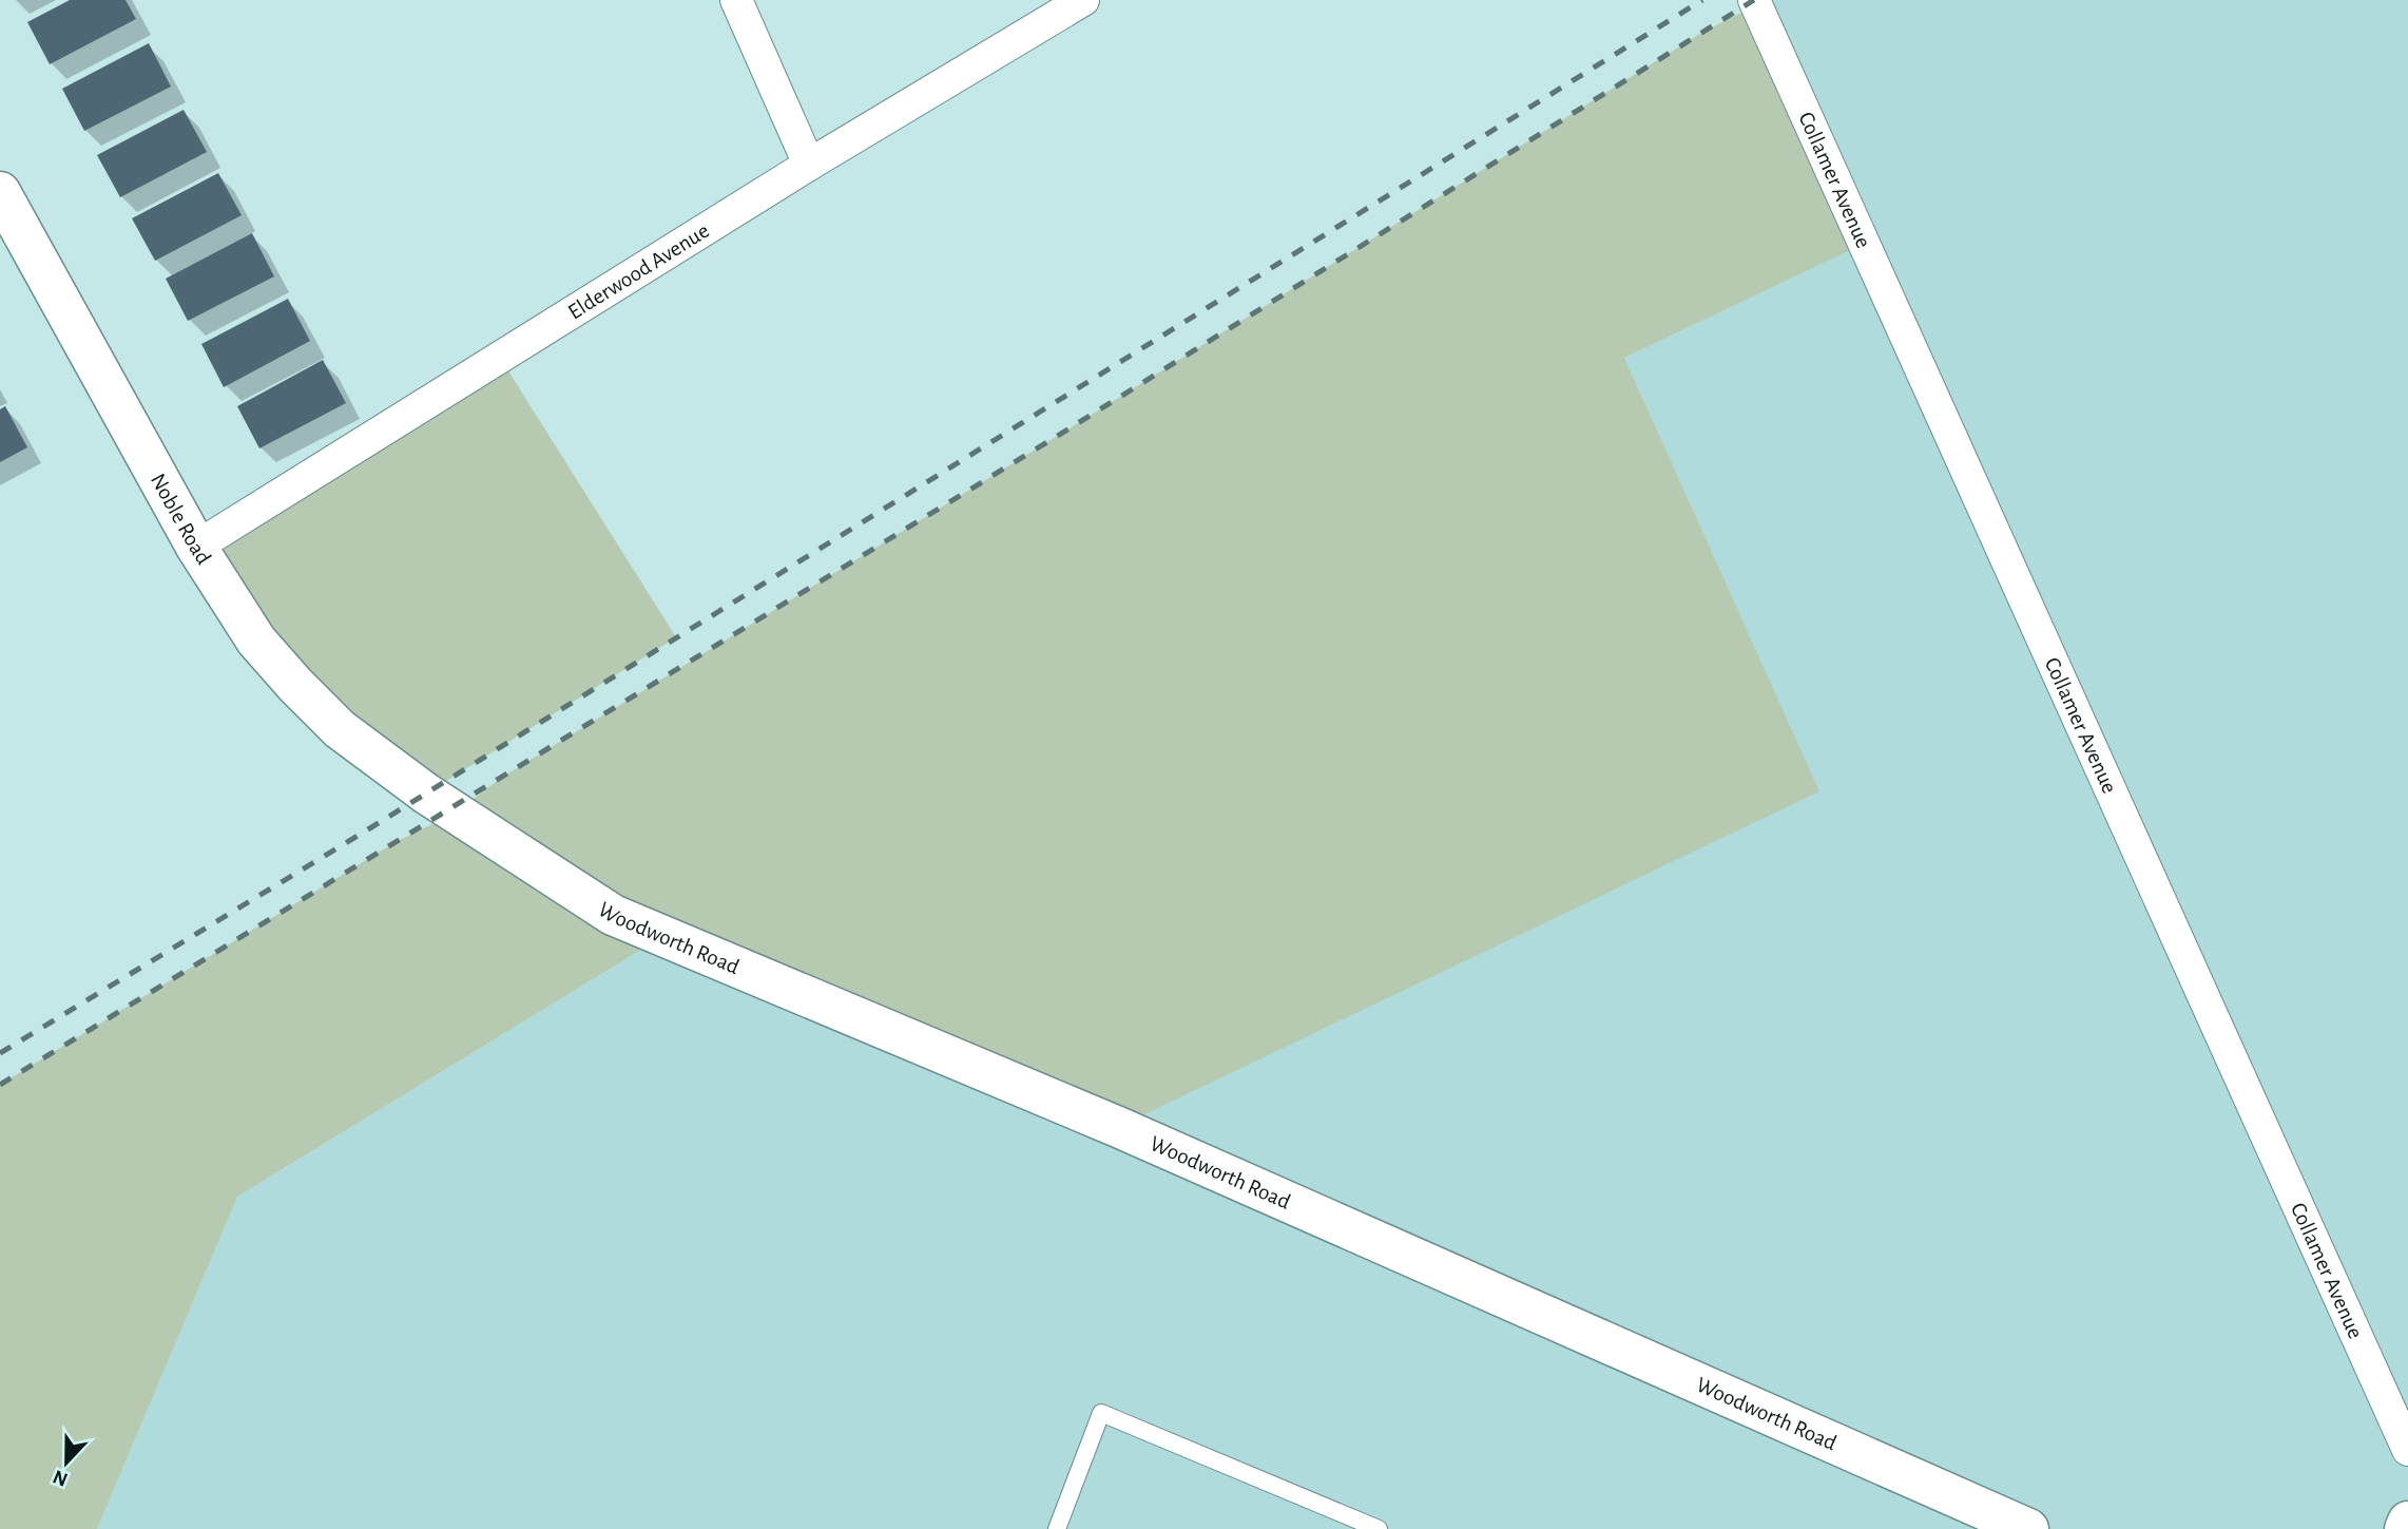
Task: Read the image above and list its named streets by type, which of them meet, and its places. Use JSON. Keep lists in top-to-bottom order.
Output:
{
  "streets": {
    "street": [
      "Collamer Avenue",
      "Elderwood Avenue",
      "Noble Road",
      "Woodworth Road"
    ]
  },
  "crossings": [
    ["Elderwood Avenue", "Noble Road"],
    ["Noble Road", "Woodworth Road"]
  ],
  "north": "bottom"
}
